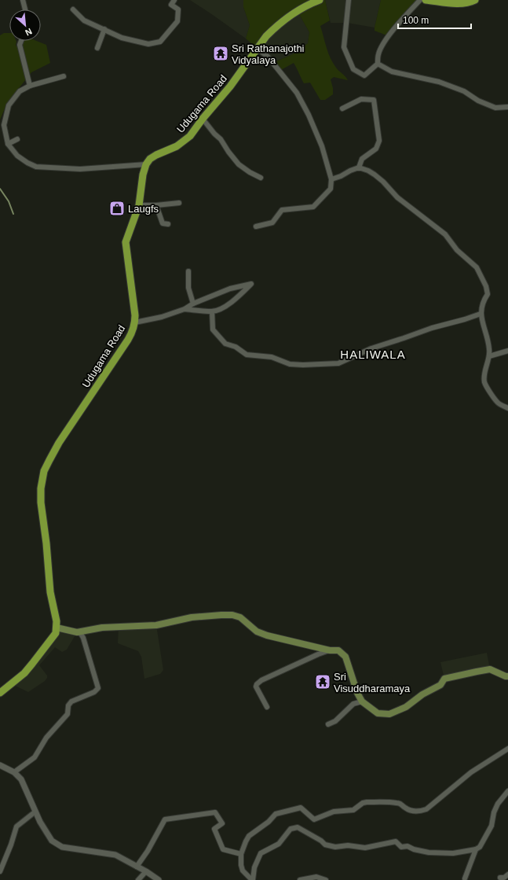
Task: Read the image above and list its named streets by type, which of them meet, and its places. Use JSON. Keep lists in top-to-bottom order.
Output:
{
  "streets": {
    "main road": ["Udugama Road"]
  },
  "districts": ["HALIWALA"],
  "places": {
    "temple": ["Sri Rathanajothi Vidyalaya", "Sri Visuddharamaya"],
    "shop": ["Laugfs"]
  },
  "scale_bar": "100 m",
  "north": "bottom right"
}
